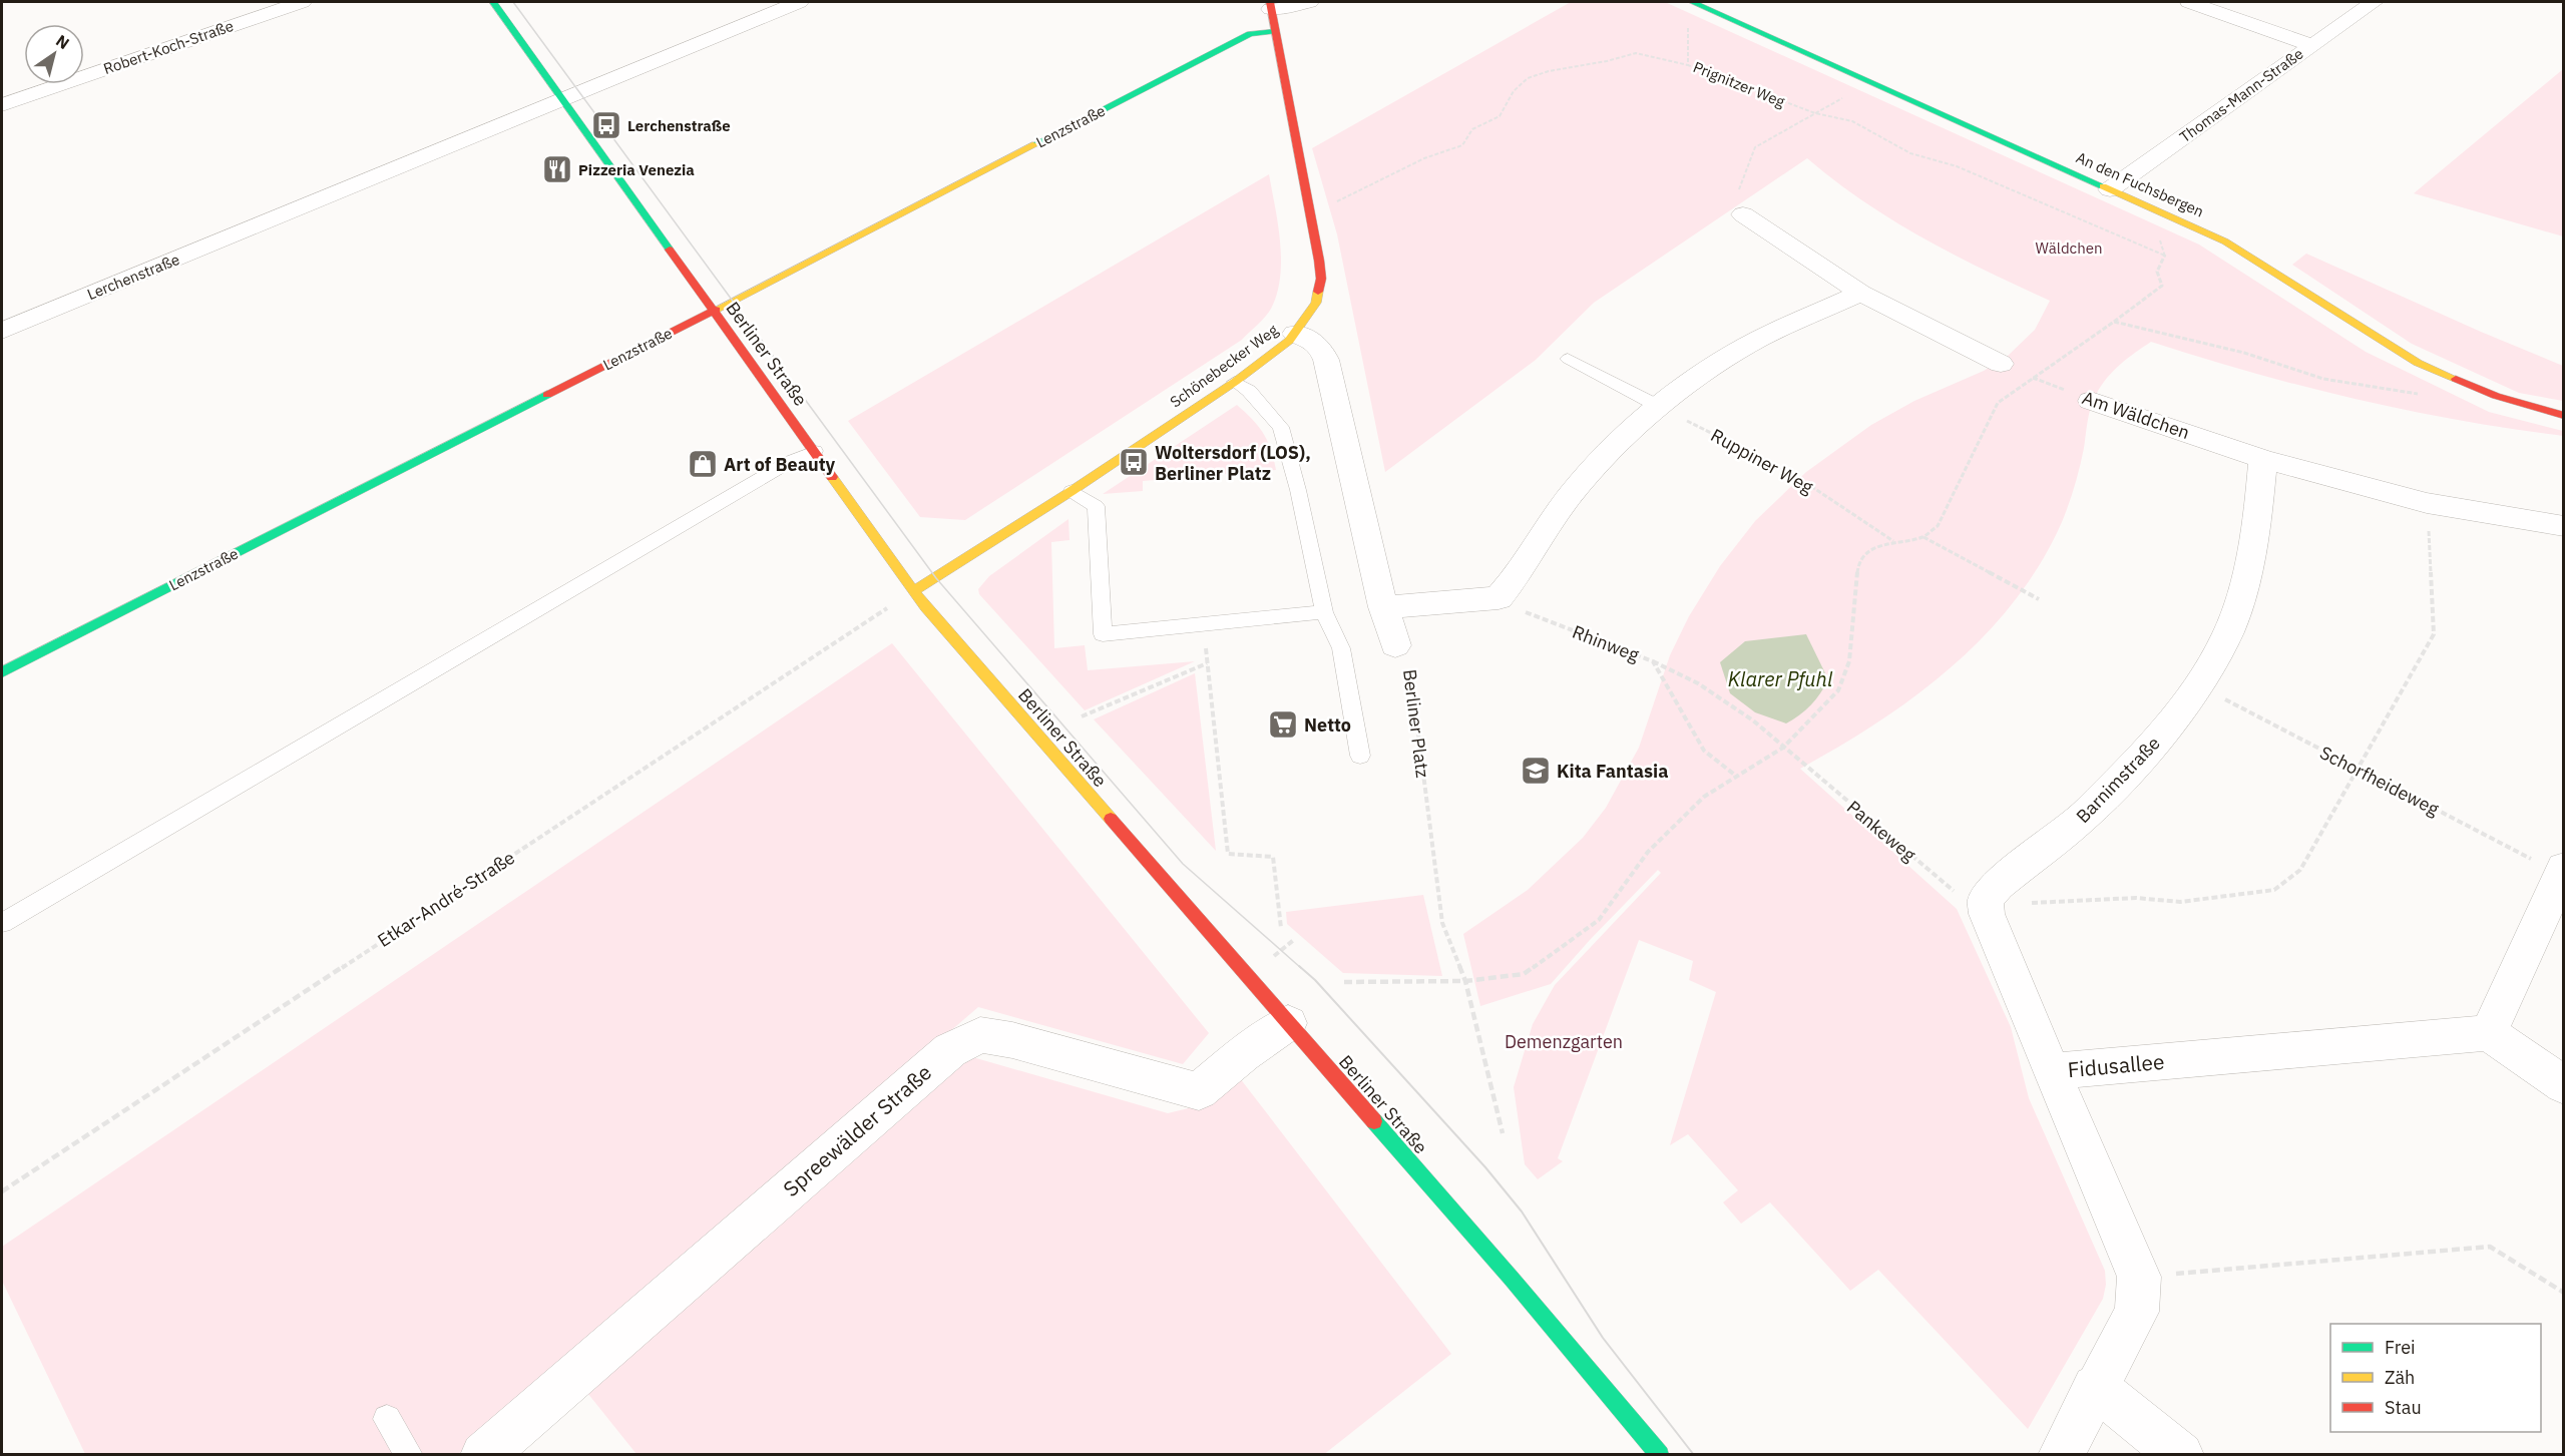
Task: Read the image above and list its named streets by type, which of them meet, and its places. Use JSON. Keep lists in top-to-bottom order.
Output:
{
  "streets": {
    "street": [
      "Robert-Koch-Straße",
      "Thomas-Mann-Straße",
      "Lenzstraße",
      "An den Fuchsbergen",
      "Lerchenstraße",
      "Berliner Straße",
      "Schönebecker Weg",
      "Am Wäldchen",
      "Berliner Platz",
      "Barnimstraße",
      "Fidusallee",
      "Spreewälder Straße"
    ],
    "path": [
      "Prignitzer Weg",
      "Ruppiner Weg",
      "Rhinweg",
      "Schorfheideweg",
      "Pankeweg",
      "Etkar-André-Straße"
    ]
  },
  "crossings": [
    ["Thomas-Mann-Straße", "An den Fuchsbergen"],
    ["Lenzstraße", "Berliner Straße"],
    ["Lenzstraße", "Schönebecker Weg"],
    ["Lerchenstraße", "Berliner Straße"],
    ["Berliner Straße", "Schönebecker Weg"],
    ["Berliner Straße", "Spreewälder Straße"],
    ["Schönebecker Weg", "Berliner Platz"],
    ["Am Wäldchen", "Barnimstraße"],
    ["Am Wäldchen", "Pankeweg"],
    ["Rhinweg", "Pankeweg"],
    ["Barnimstraße", "Schorfheideweg"],
    ["Barnimstraße", "Pankeweg"],
    ["Schorfheideweg", "Pankeweg"]
  ],
  "water": ["Klarer Pfuhl"],
  "parks": ["Wäldchen", "Demenzgarten"],
  "places": {
    "bus stop": ["Lerchenstraße", "Woltersdorf (LOS), Berliner Platz"],
    "restaurant": ["Pizzeria Venezia"],
    "shop": ["Art of Beauty"],
    "supermarket": ["Netto"],
    "school or university": ["Kita Fantasia"]
  },
  "legend": ["Frei", "Zäh", "Stau"],
  "north": "top right"
}
